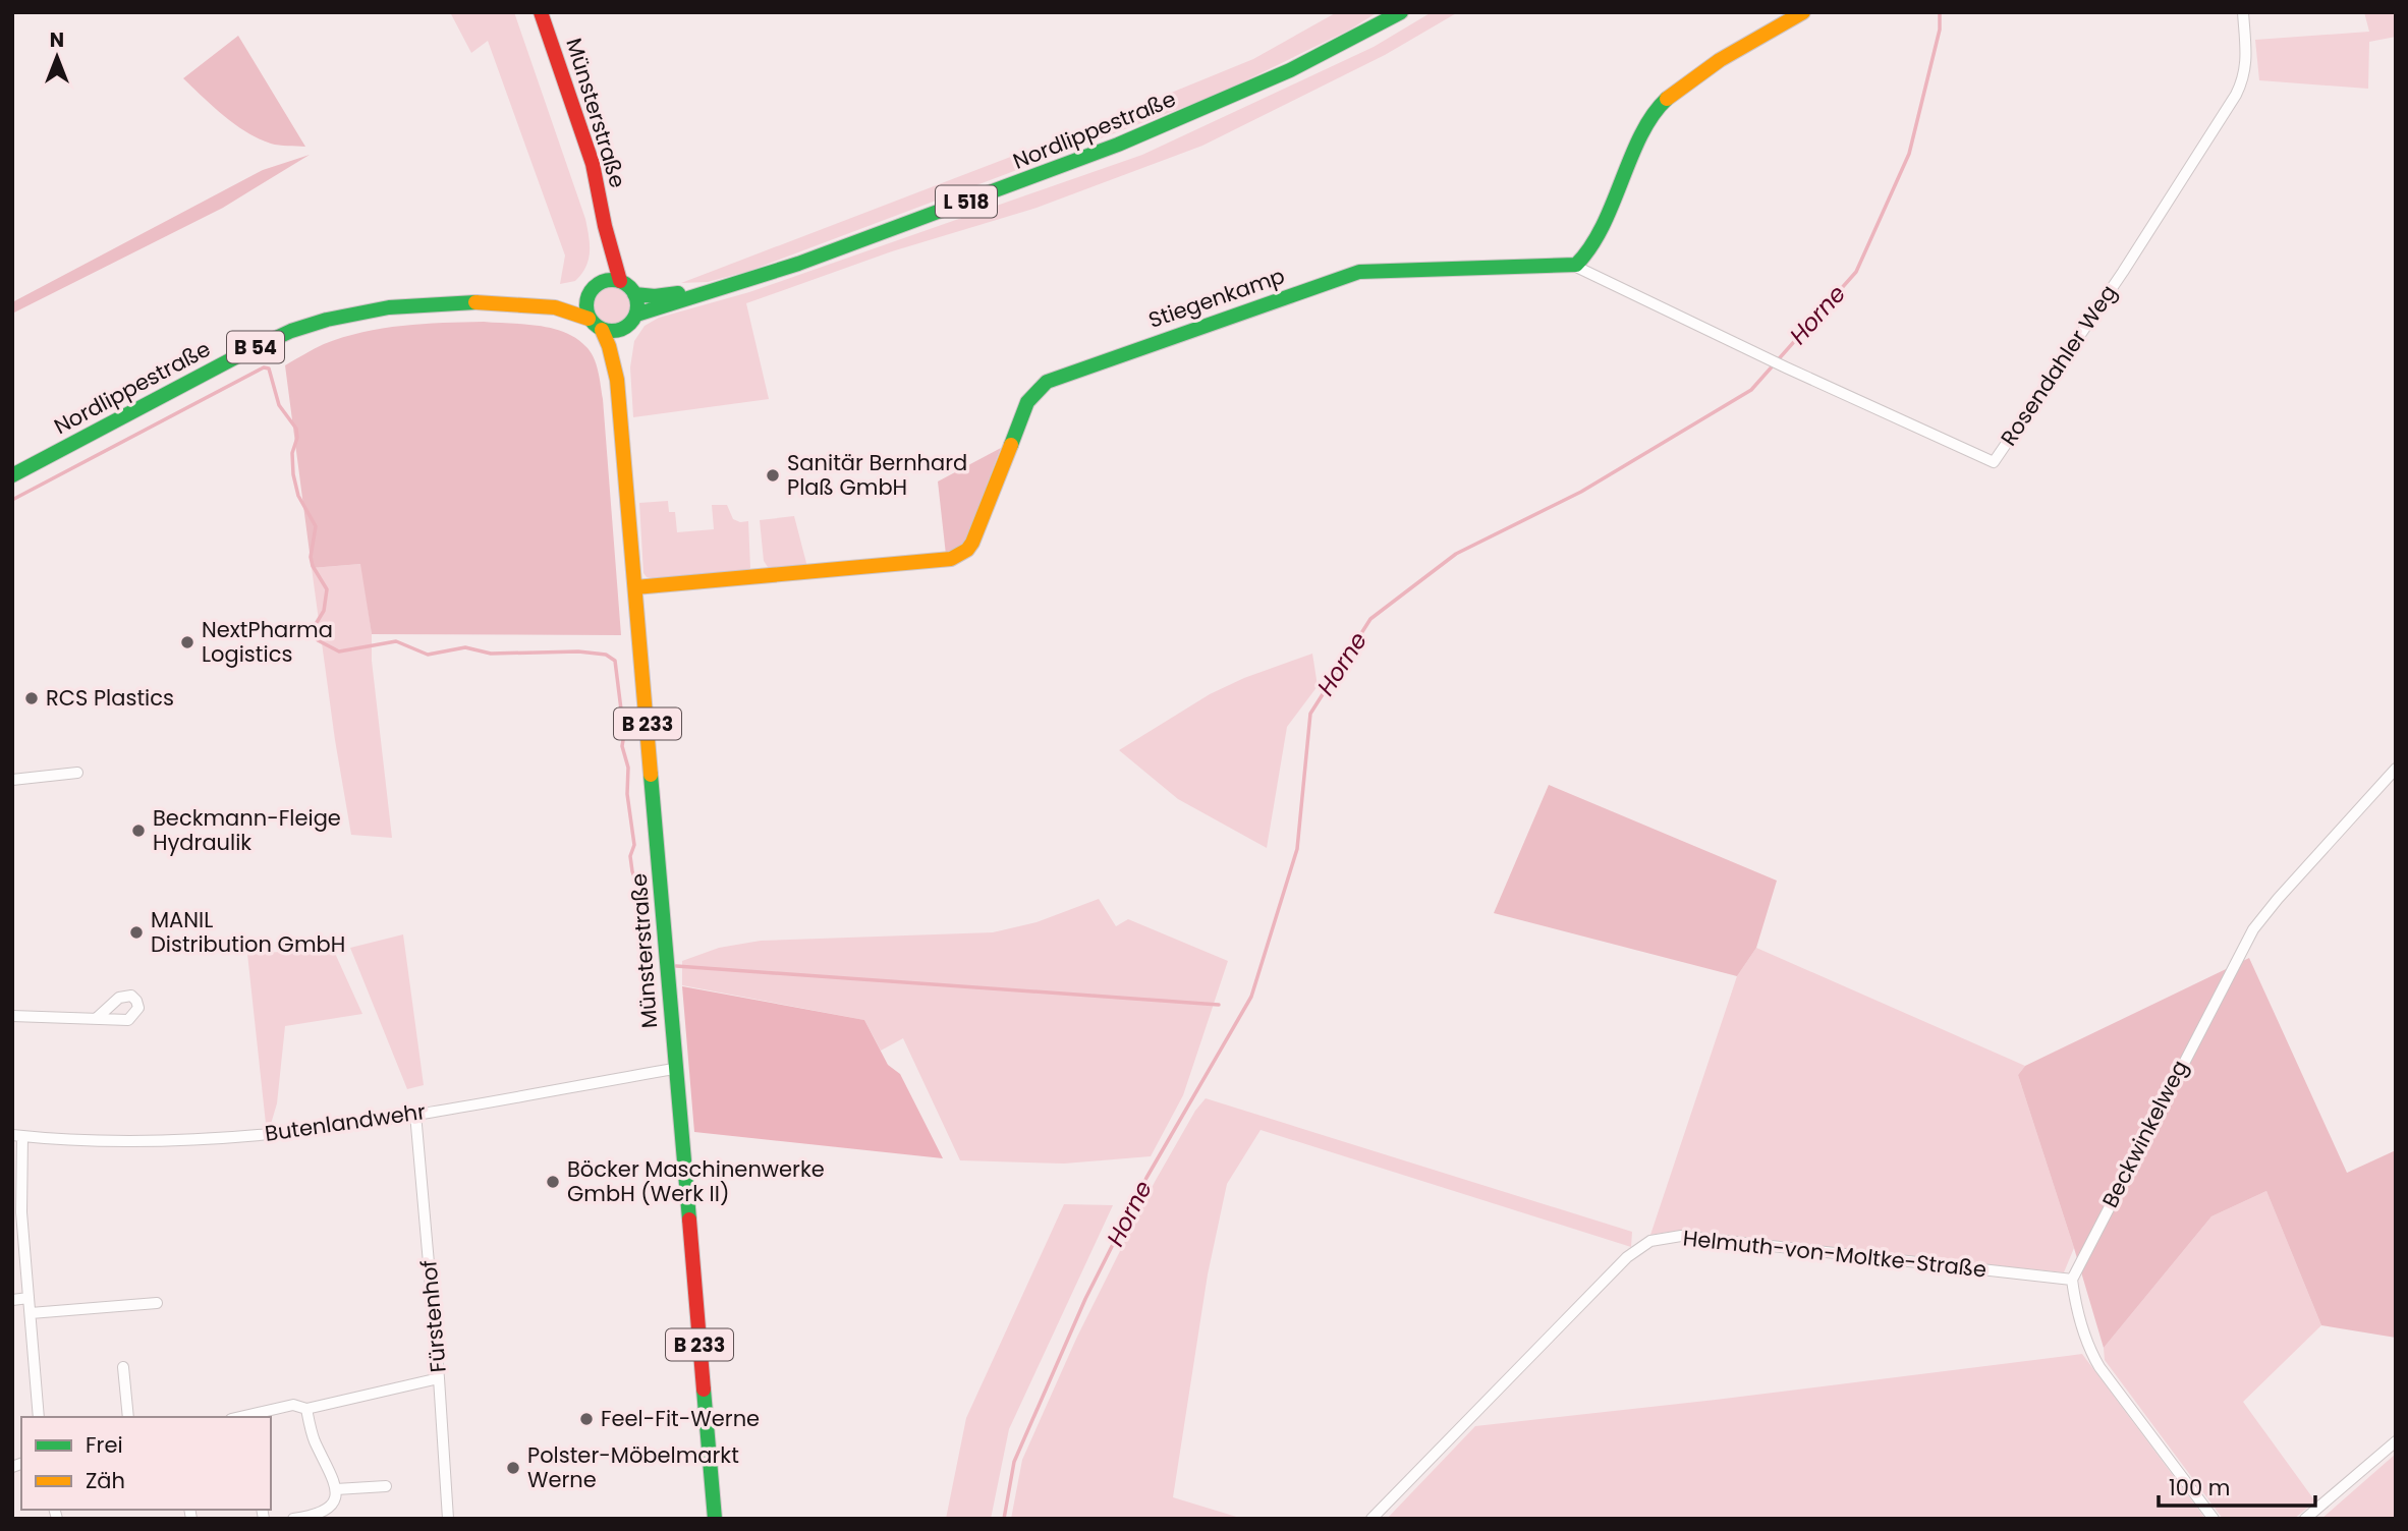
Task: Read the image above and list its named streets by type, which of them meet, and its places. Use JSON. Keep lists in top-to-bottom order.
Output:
{
  "streets": {
    "main road": [
      "Münsterstraße",
      "Nordlippestraße",
      "L 518",
      "Stiegenkamp",
      "B 54",
      "B 233"
    ],
    "street": [
      "Rosendahler Weg",
      "Butenlandwehr",
      "Beckwinkelweg",
      "Helmuth-von-Moltke-Straße",
      "Fürstenhof"
    ]
  },
  "crossings": [
    ["Münsterstraße", "Nordlippestraße"],
    ["Münsterstraße", "Stiegenkamp"],
    ["Münsterstraße", "Butenlandwehr"],
    ["Stiegenkamp", "Rosendahler Weg"],
    ["Butenlandwehr", "Fürstenhof"],
    ["Beckwinkelweg", "Helmuth-von-Moltke-Straße"]
  ],
  "water": ["Horne"],
  "places": [
    "Sanitär Bernhard Plaß GmbH",
    "NextPharma Logistics",
    "RCS Plastics",
    "Beckmann-Fleige Hydraulik",
    "MANIL Distribution GmbH",
    "Böcker Maschinenwerke GmbH (Werk II)",
    "Feel-Fit-Werne",
    "Polster-Möbelmarkt Werne"
  ],
  "legend": ["Frei", "Zäh"],
  "scale_bar": "100 m",
  "north": "top"
}
